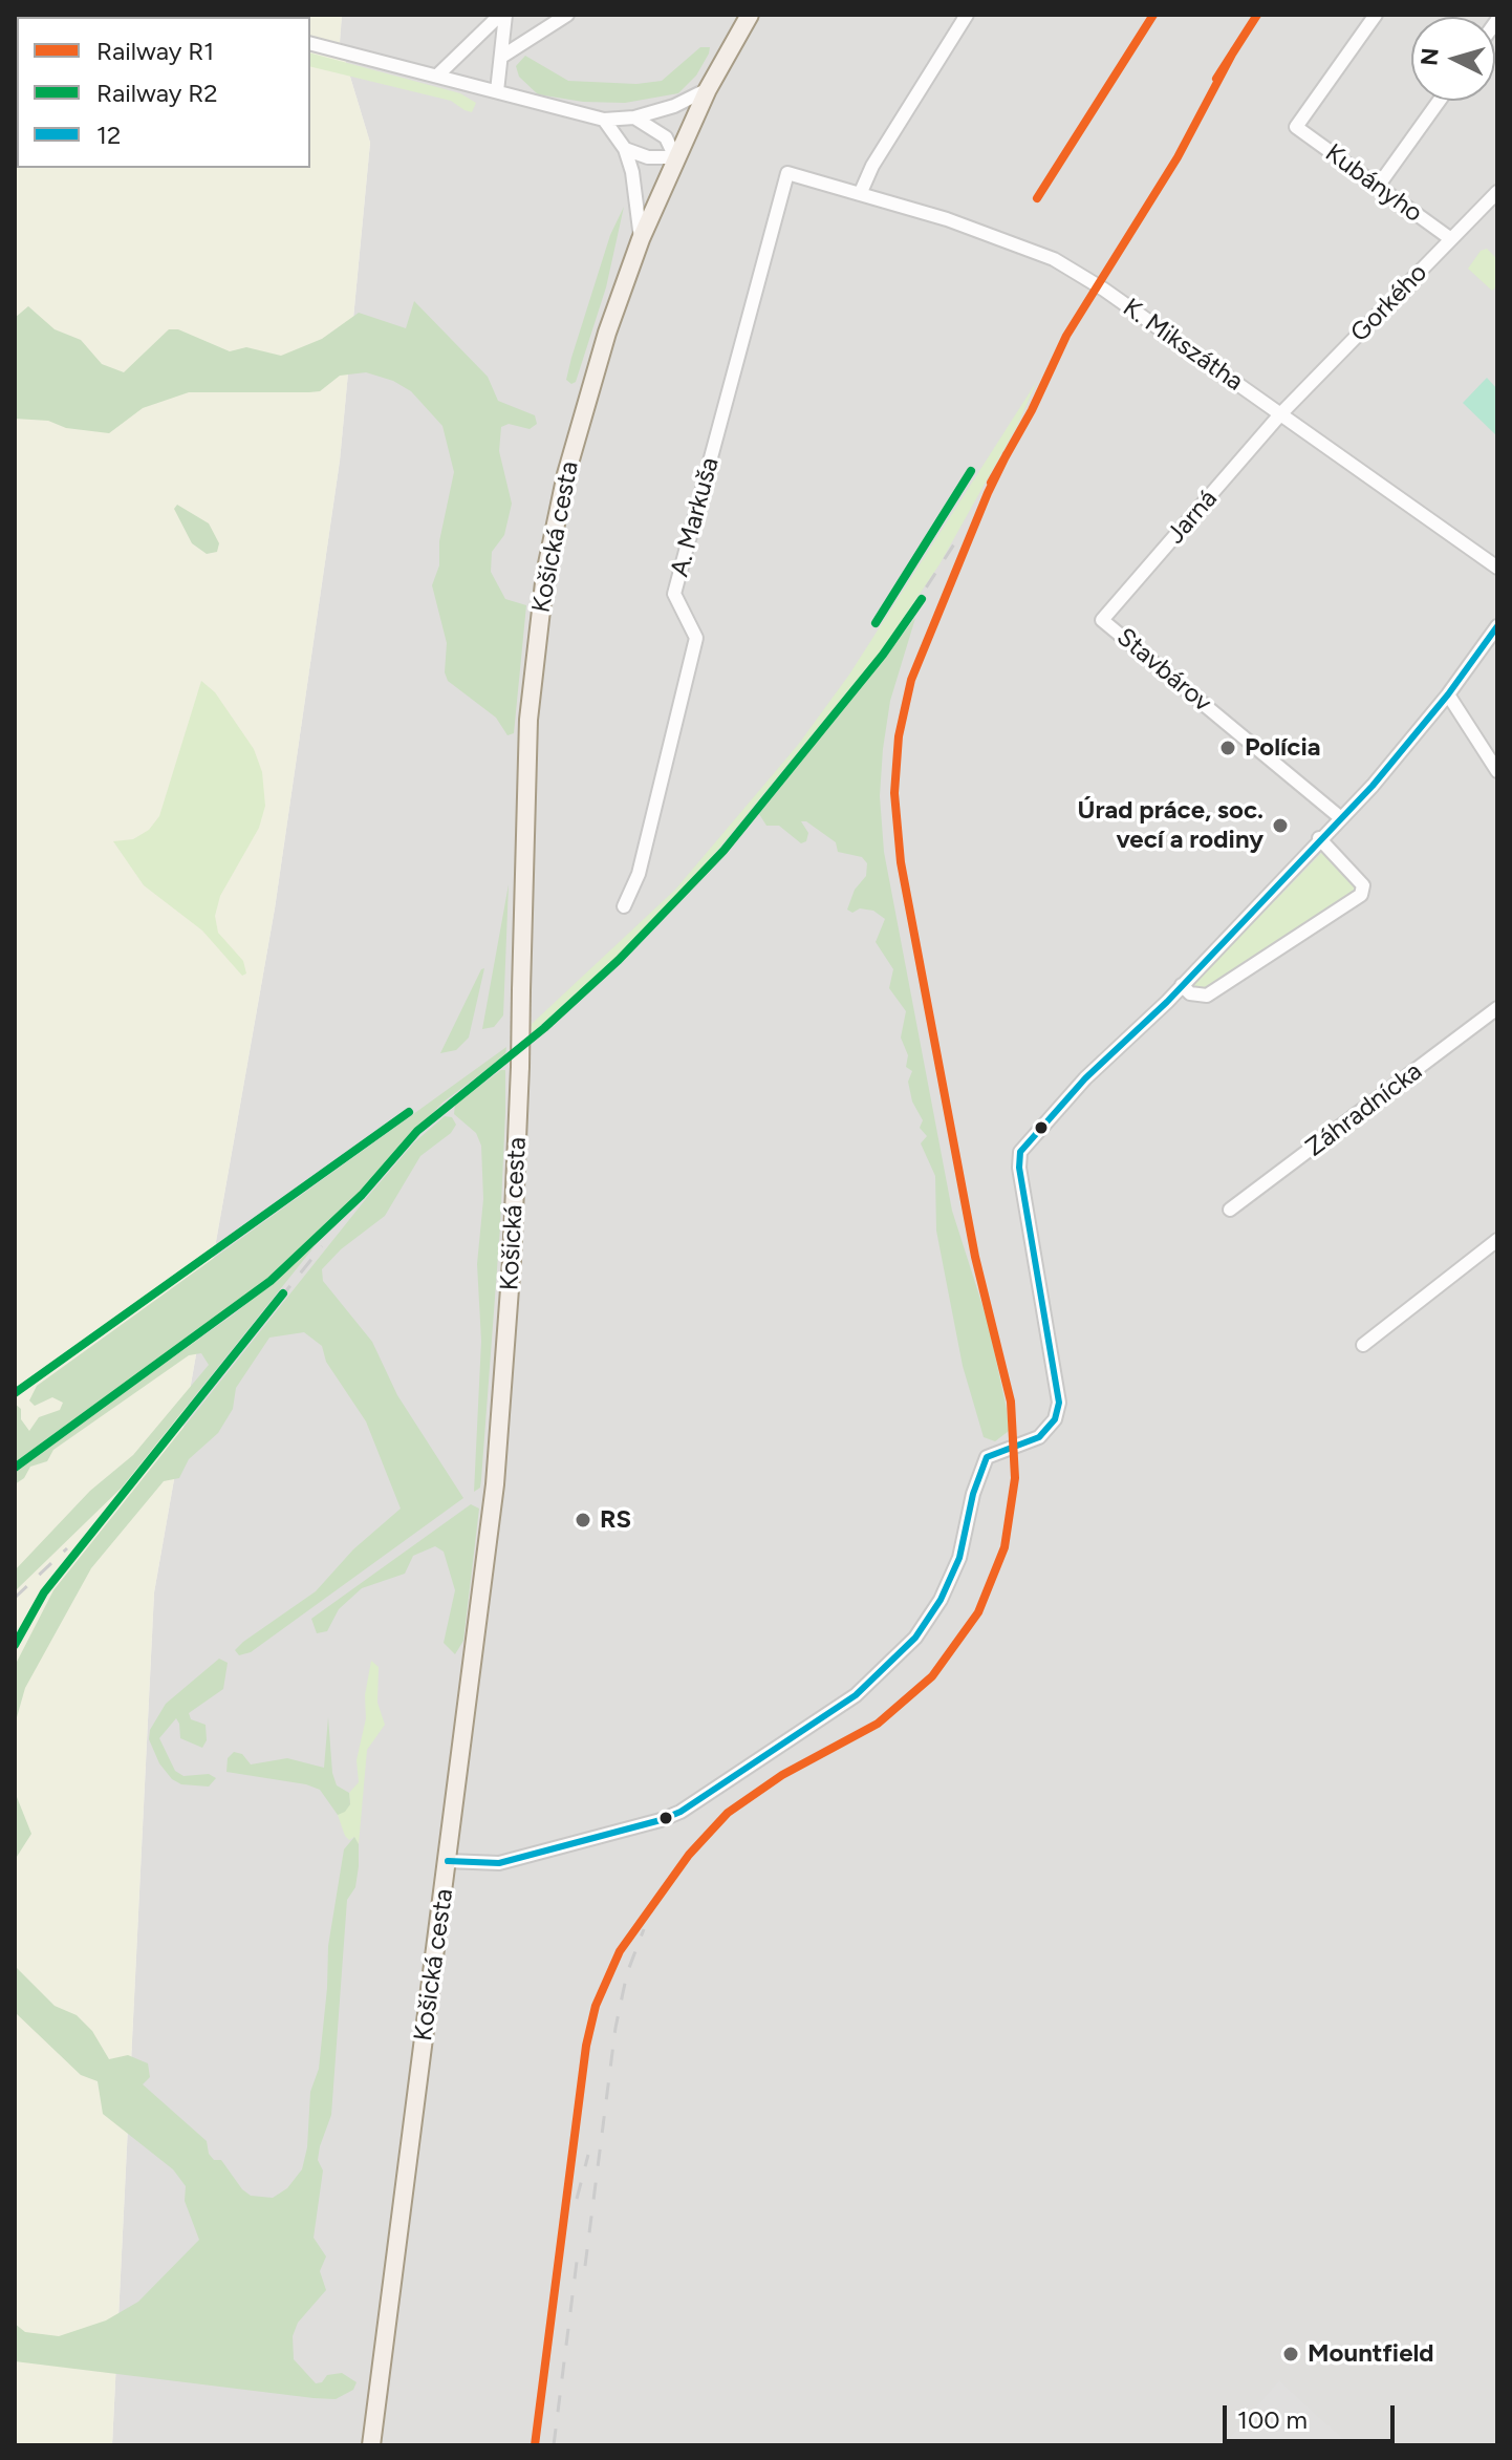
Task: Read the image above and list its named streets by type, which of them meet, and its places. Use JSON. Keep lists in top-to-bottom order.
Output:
{
  "streets": {
    "main road": ["Košická cesta"],
    "street": [
      "Kubányho",
      "Gorkého",
      "K. Mikszátha",
      "A. Markuša",
      "Jarná",
      "Stavbárov",
      "Záhradnícka"
    ]
  },
  "crossings": [
    ["Kubányho", "Gorkého"],
    ["Gorkého", "K. Mikszátha"],
    ["Gorkého", "Jarná"],
    ["K. Mikszátha", "A. Markuša"],
    ["K. Mikszátha", "Jarná"],
    ["Jarná", "Stavbárov"]
  ],
  "places": [
    "Polícia",
    "Úrad práce, soc. vecí a rodiny",
    "RS",
    "Mountfield"
  ],
  "lines": ["rail line R1", "rail line R2", "transit line 12"],
  "legend": ["Railway R1", "Railway R2", "12"],
  "scale_bar": "100 m",
  "north": "left"
}
